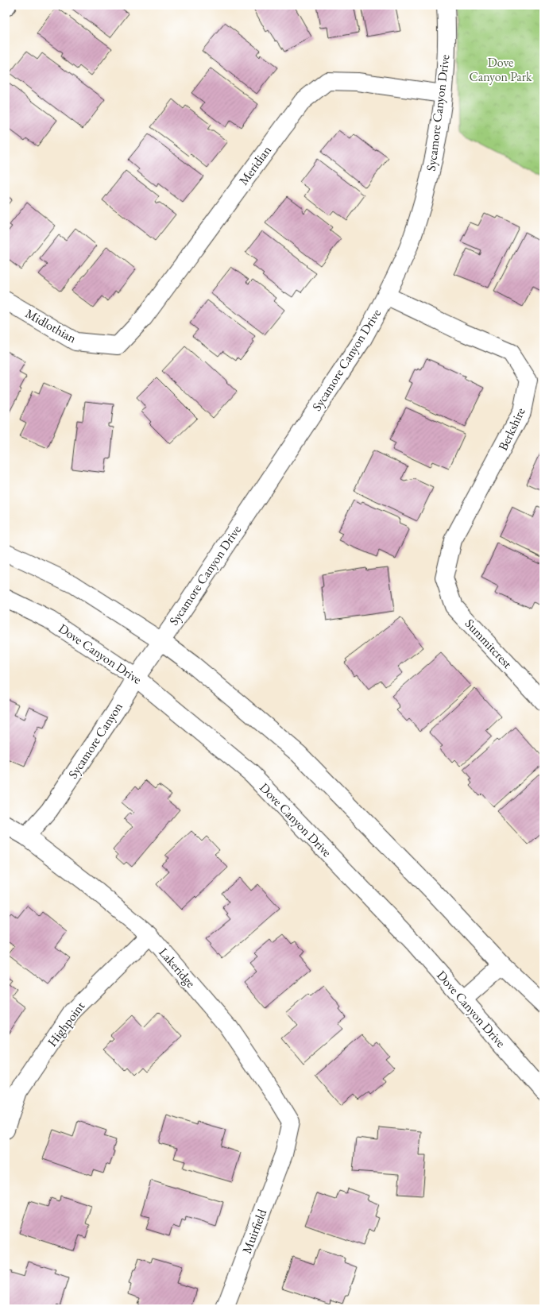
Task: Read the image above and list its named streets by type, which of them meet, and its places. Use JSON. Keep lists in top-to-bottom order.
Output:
{
  "streets": {
    "street": [
      "Sycamore Canyon Drive",
      "Meridian",
      "Midlothian",
      "Berkshire",
      "Summitcrest",
      "Dove Canyon Drive",
      "Sycamore Canyon",
      "Lakeridge",
      "Highpoint",
      "Muirfield"
    ]
  },
  "crossings": [
    ["Sycamore Canyon Drive", "Meridian"],
    ["Sycamore Canyon Drive", "Berkshire"],
    ["Sycamore Canyon Drive", "Sycamore Canyon"],
    ["Meridian", "Midlothian"],
    ["Berkshire", "Summitcrest"],
    ["Dove Canyon Drive", "Sycamore Canyon"],
    ["Sycamore Canyon", "Lakeridge"],
    ["Lakeridge", "Highpoint"],
    ["Lakeridge", "Muirfield"]
  ],
  "parks": ["Dove Canyon Park"]
}
